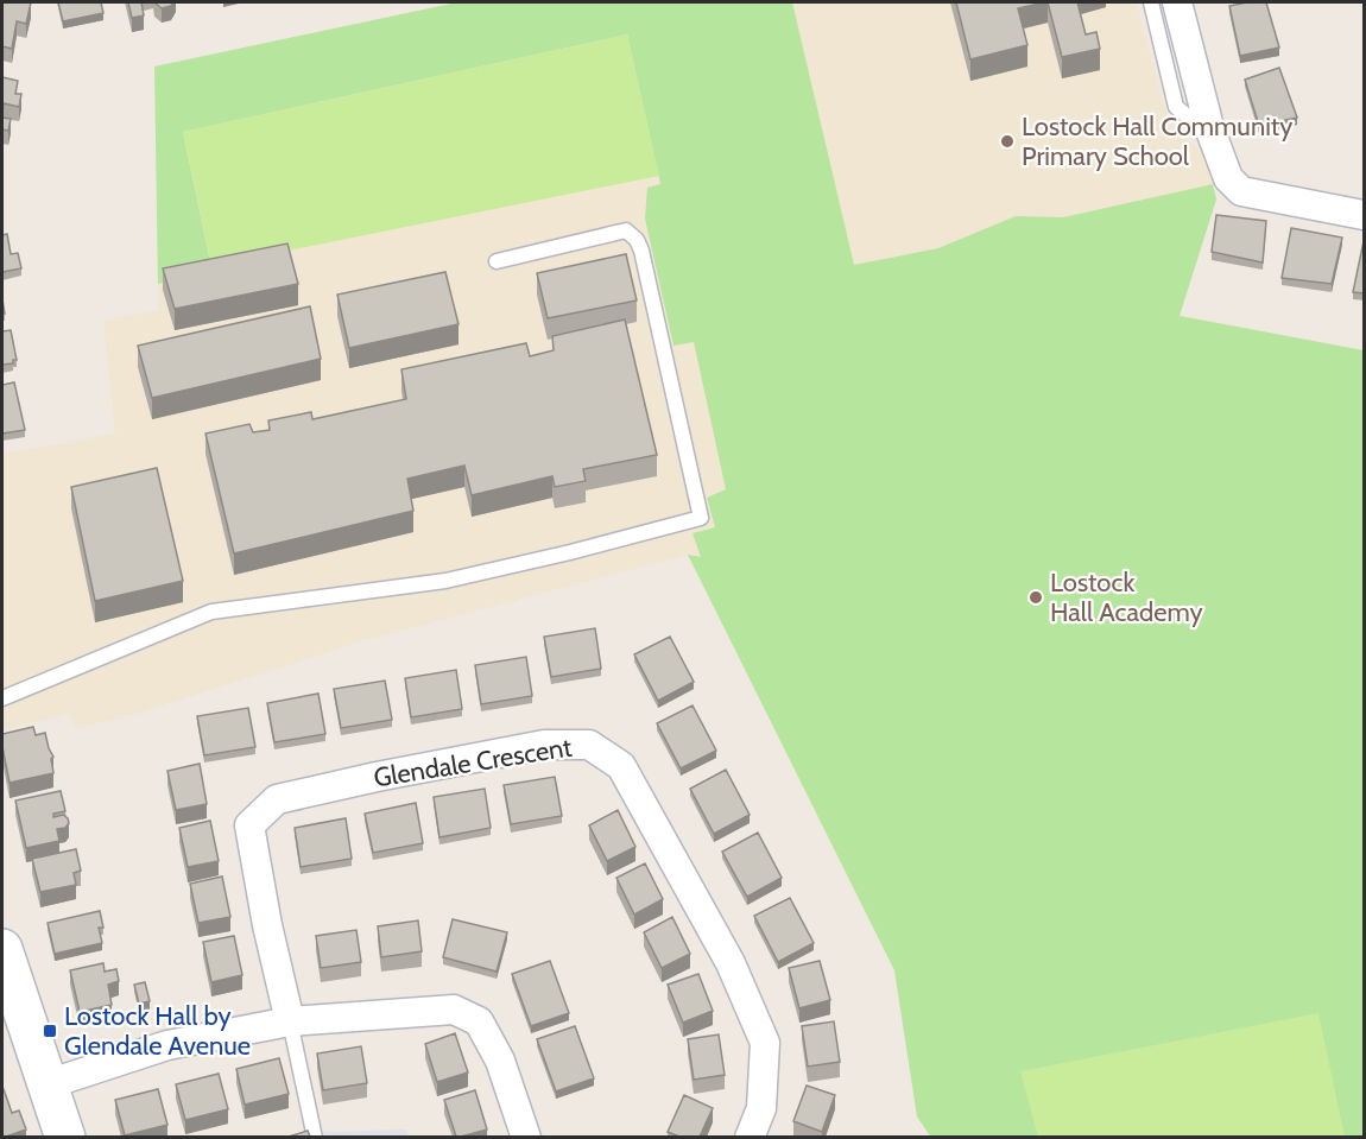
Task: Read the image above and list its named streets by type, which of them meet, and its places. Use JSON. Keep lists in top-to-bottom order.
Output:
{
  "streets": {
    "street": ["Glendale Crescent"]
  },
  "places": {
    "other": ["Lostock Hall Community Primary School", "Lostock Hall Academy"],
    "transit": ["Lostock Hall by Glendale Avenue"]
  }
}
